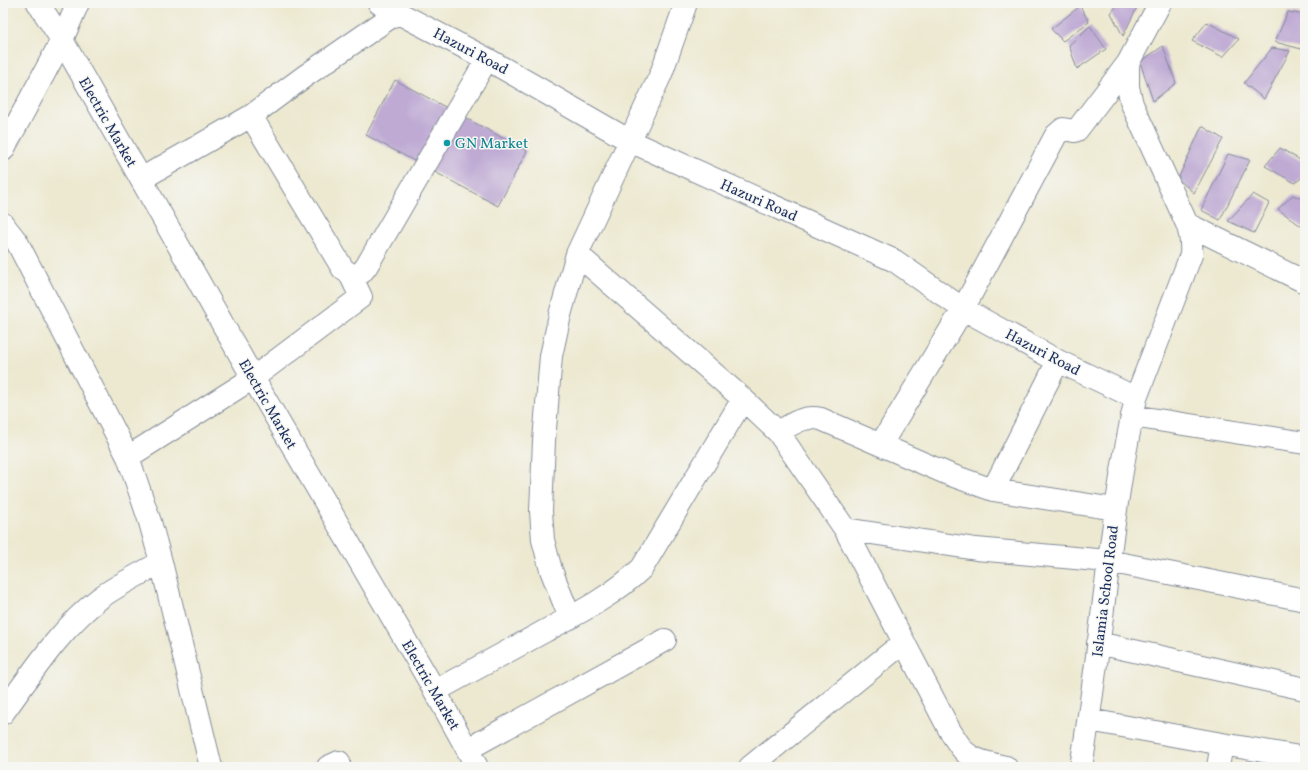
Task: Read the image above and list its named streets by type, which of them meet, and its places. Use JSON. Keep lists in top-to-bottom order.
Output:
{
  "streets": {
    "street": ["Hazuri Road", "Electric Market", "Islamia School Road"]
  },
  "crossings": [
    ["Hazuri Road", "Islamia School Road"]
  ],
  "places": ["GN Market"]
}
